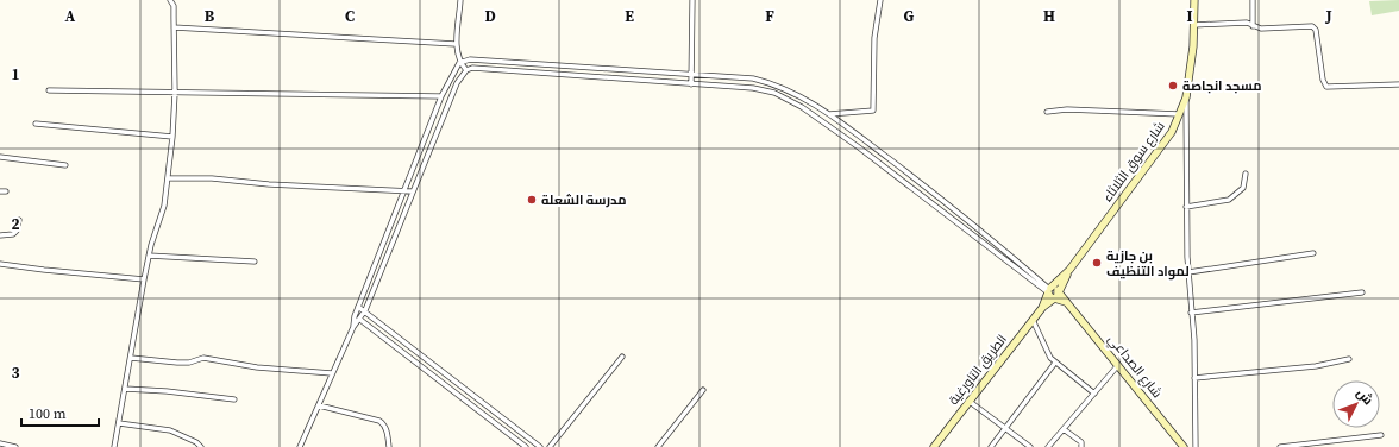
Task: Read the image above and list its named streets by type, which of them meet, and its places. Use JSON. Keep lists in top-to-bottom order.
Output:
{
  "streets": {
    "street": ["شارع سوق الثلاثاء", "شارع الصداعي", "الطريق التاورغية"]
  },
  "places": ["مسجد انجاصة", "مدرسة الشعلة", "بن جازية لمواد التنظيف"],
  "scale_bar": "100 m",
  "north": "top right",
  "grid": {
    "columns": [
      "A",
      "B",
      "C",
      "D",
      "E",
      "F",
      "G",
      "H",
      "I",
      "J"
    ],
    "rows": ["1", "2", "3"]
  }
}
